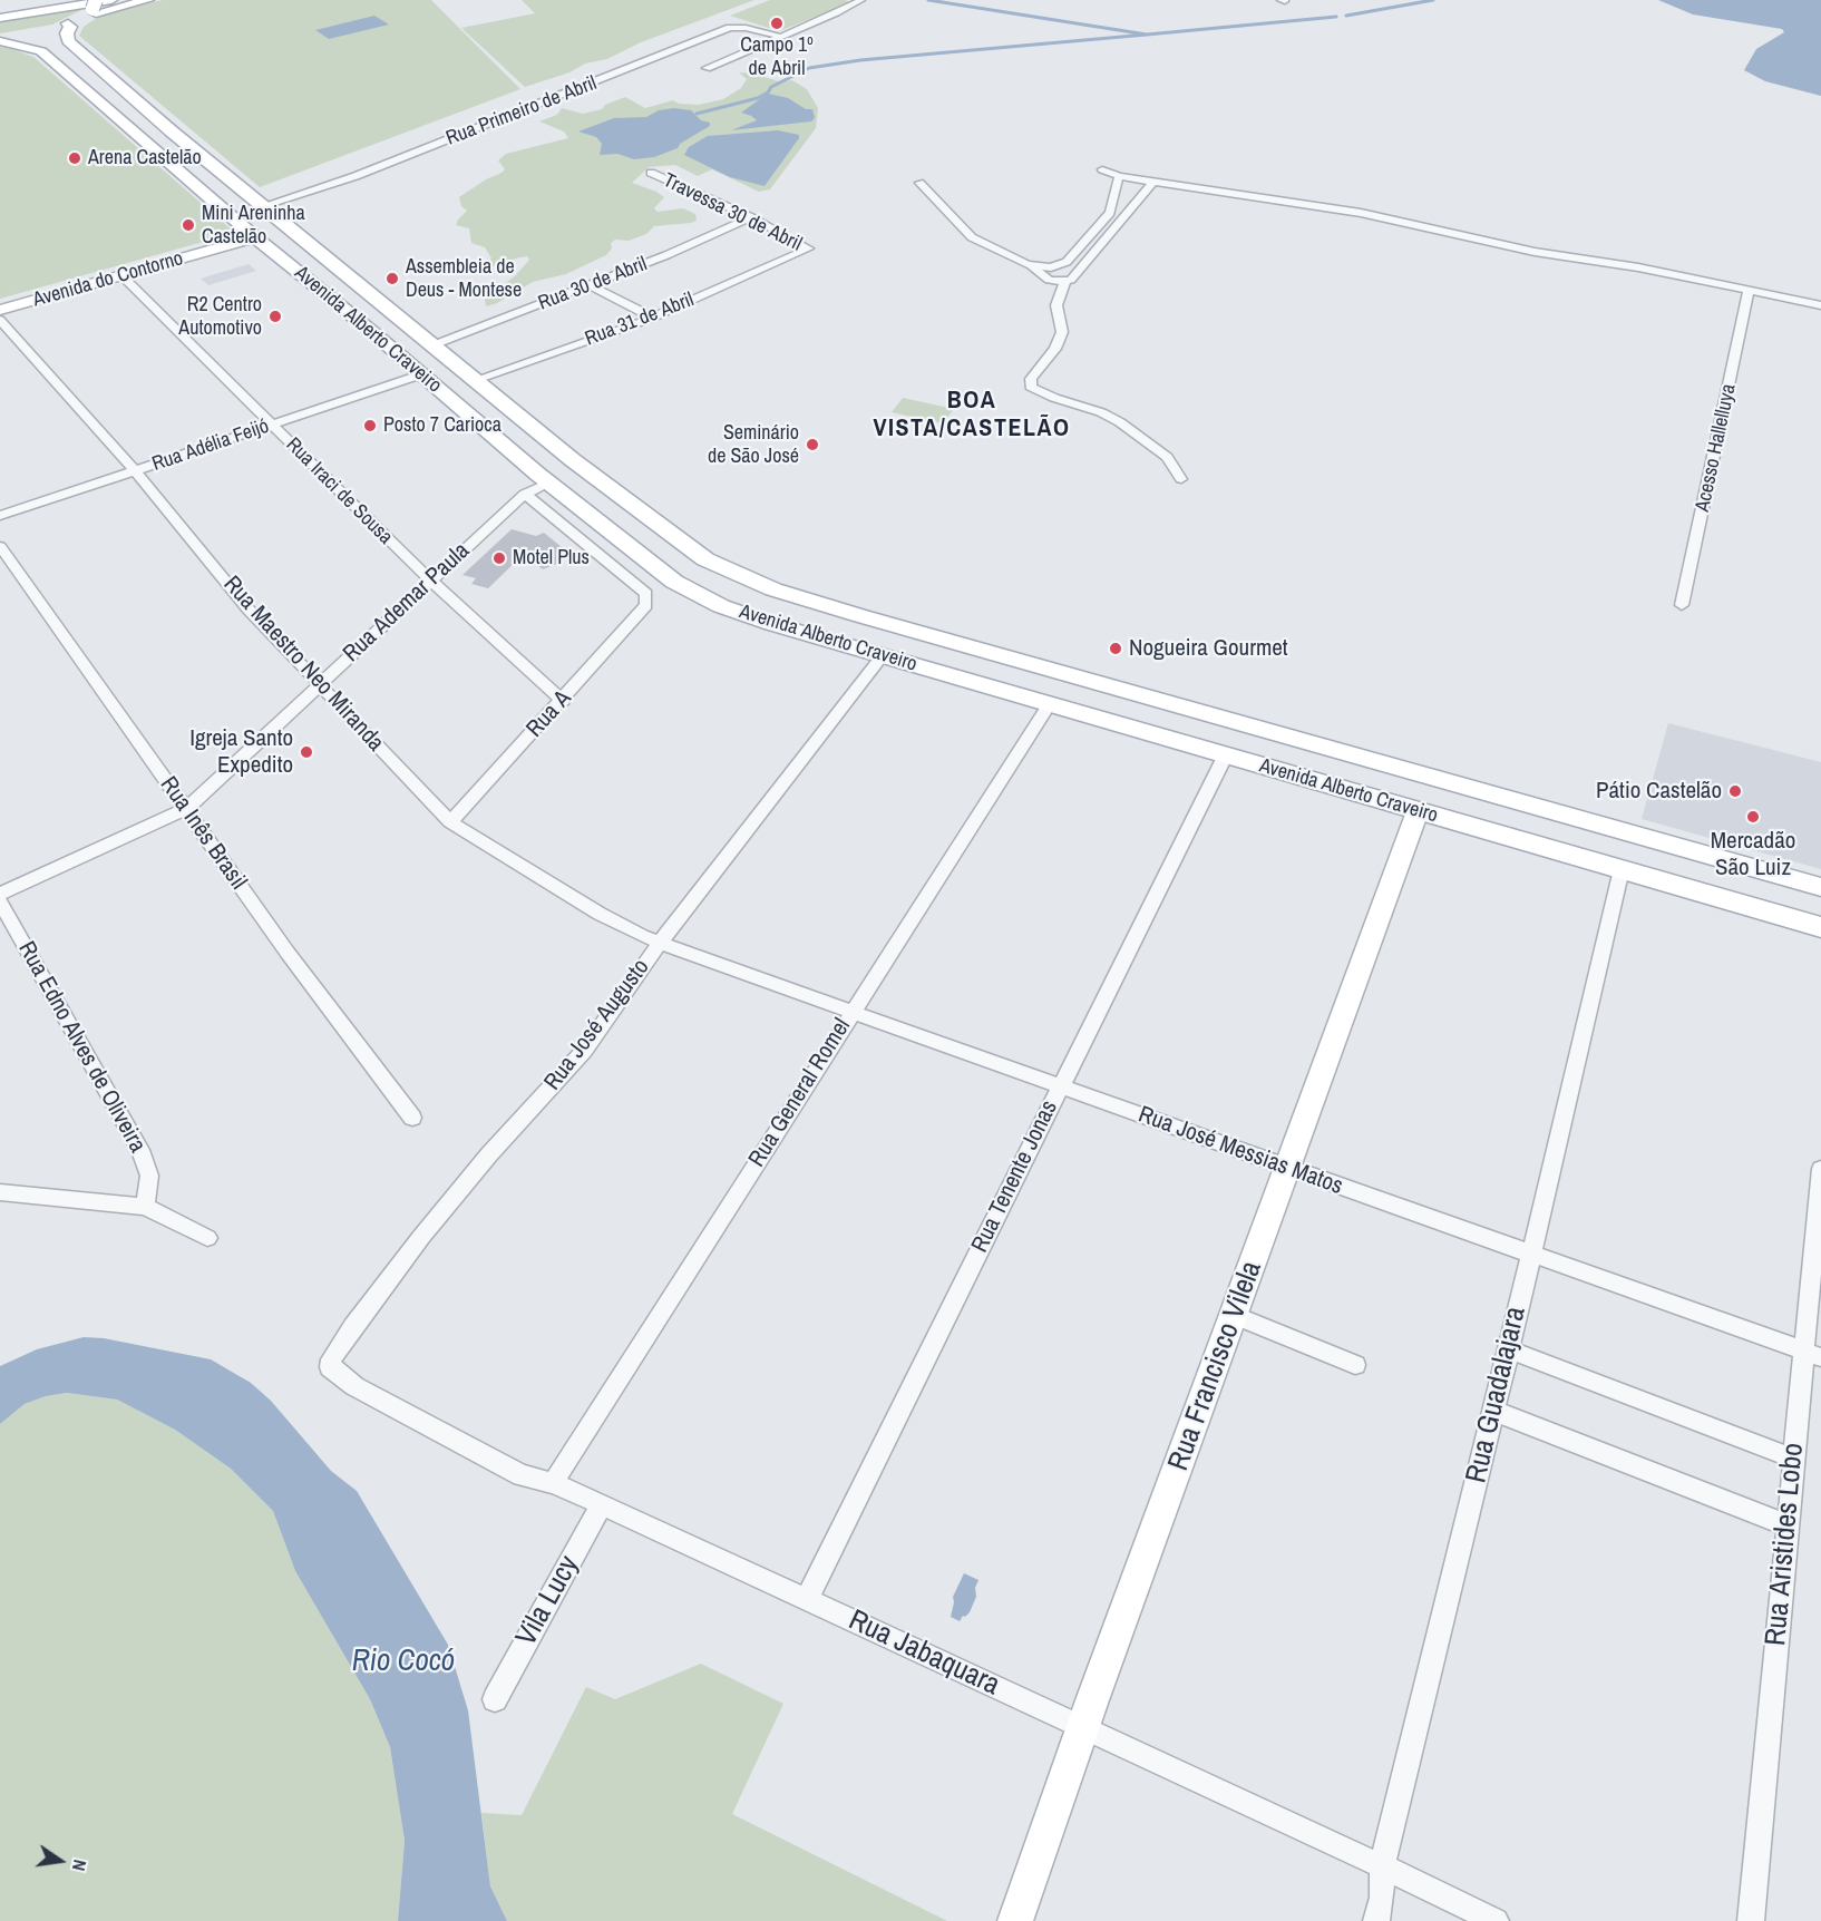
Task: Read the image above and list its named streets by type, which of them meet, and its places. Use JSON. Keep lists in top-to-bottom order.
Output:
{
  "streets": {
    "main road": ["Avenida Alberto Craveiro"],
    "street": [
      "Rua Primeiro de Abril",
      "Travessa 30 de Abril",
      "Avenida do Contorno",
      "Rua 30 de Abril",
      "Rua 31 de Abril",
      "Rua Adélia Feijó",
      "Acesso Hallelluya",
      "Rua Iraci de Sousa",
      "Rua Ademar Paula",
      "Rua Maestro Neo Miranda",
      "Rua A",
      "Rua Inês Brasil",
      "Rua José Augusto",
      "Rua Edno Alves de Oliveira",
      "Rua General Romel",
      "Rua José Messias Matos",
      "Rua Tenente Jonas",
      "Rua Francisco Vilela",
      "Rua Guadalajara",
      "Rua Aristides Lobo",
      "Vila Lucy",
      "Rua Jabaquara"
    ]
  },
  "crossings": [
    ["Rua Primeiro de Abril", "Avenida Alberto Craveiro"],
    ["Travessa 30 de Abril", "Rua 30 de Abril"],
    ["Travessa 30 de Abril", "Rua 31 de Abril"],
    ["Avenida do Contorno", "Avenida Alberto Craveiro"],
    ["Avenida do Contorno", "Rua Iraci de Sousa"],
    ["Rua 30 de Abril", "Avenida Alberto Craveiro"],
    ["Rua 31 de Abril", "Avenida Alberto Craveiro"],
    ["Avenida Alberto Craveiro", "Rua Adélia Feijó"],
    ["Avenida Alberto Craveiro", "Rua Ademar Paula"],
    ["Avenida Alberto Craveiro", "Rua José Augusto"],
    ["Avenida Alberto Craveiro", "Rua General Romel"],
    ["Avenida Alberto Craveiro", "Rua Tenente Jonas"],
    ["Avenida Alberto Craveiro", "Rua Francisco Vilela"],
    ["Avenida Alberto Craveiro", "Rua Guadalajara"],
    ["Rua Adélia Feijó", "Rua Iraci de Sousa"],
    ["Rua Adélia Feijó", "Rua Maestro Neo Miranda"],
    ["Rua Iraci de Sousa", "Rua Ademar Paula"],
    ["Rua Iraci de Sousa", "Rua A"],
    ["Rua Ademar Paula", "Rua Maestro Neo Miranda"],
    ["Rua Ademar Paula", "Rua A"],
    ["Rua Ademar Paula", "Rua Inês Brasil"],
    ["Rua Maestro Neo Miranda", "Rua A"],
    ["Rua Maestro Neo Miranda", "Rua José Augusto"],
    ["Rua Maestro Neo Miranda", "Rua José Messias Matos"],
    ["Rua José Augusto", "Rua José Messias Matos"],
    ["Rua José Augusto", "Rua Jabaquara"],
    ["Rua General Romel", "Rua José Messias Matos"],
    ["Rua General Romel", "Rua Jabaquara"],
    ["Rua José Messias Matos", "Rua Tenente Jonas"],
    ["Rua José Messias Matos", "Rua Francisco Vilela"],
    ["Rua José Messias Matos", "Rua Guadalajara"],
    ["Rua José Messias Matos", "Rua Aristides Lobo"],
    ["Rua Tenente Jonas", "Rua Jabaquara"],
    ["Rua Francisco Vilela", "Rua Jabaquara"],
    ["Rua Guadalajara", "Rua Jabaquara"],
    ["Vila Lucy", "Rua Jabaquara"]
  ],
  "districts": ["BOA VISTA/CASTELÃO"],
  "water": ["Rio Cocó"],
  "places": [
    "Campo 1º de Abril",
    "Arena Castelão",
    "Mini Areninha Castelão",
    "Assembleia de Deus - Montese",
    "R2 Centro Automotivo",
    "Posto 7 Carioca",
    "Seminário de São José",
    "Motel Plus",
    "Nogueira Gourmet",
    "Igreja Santo Expedito",
    "Pátio Castelão",
    "Mercadão São Luiz"
  ],
  "north": "right"
}
